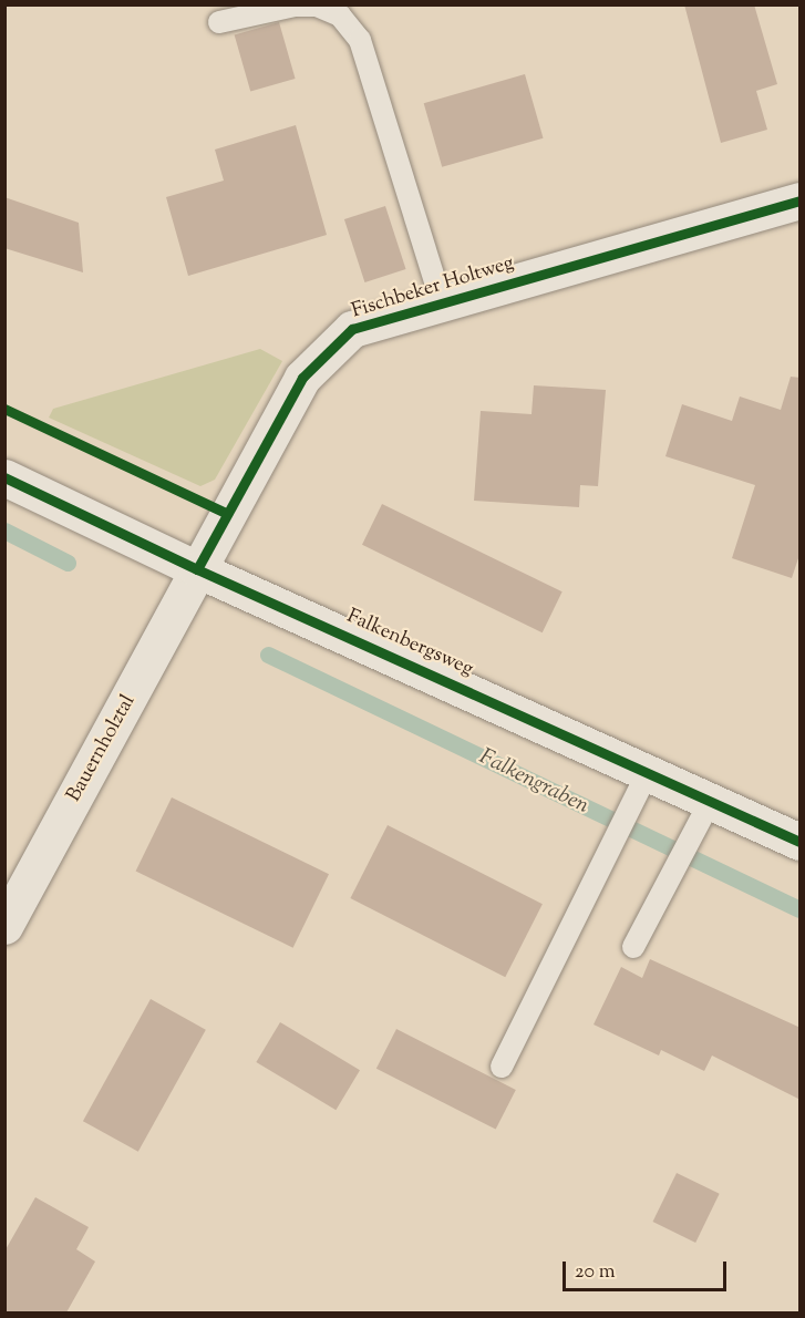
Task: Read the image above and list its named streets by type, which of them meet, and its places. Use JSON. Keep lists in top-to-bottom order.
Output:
{
  "streets": {
    "street": ["Fischbeker Holtweg", "Falkenbergsweg", "Bauernholztal"]
  },
  "crossings": [
    ["Fischbeker Holtweg", "Falkenbergsweg"],
    ["Fischbeker Holtweg", "Bauernholztal"],
    ["Falkenbergsweg", "Bauernholztal"]
  ],
  "water": ["Falkengraben"],
  "scale_bar": "20 m"
}
